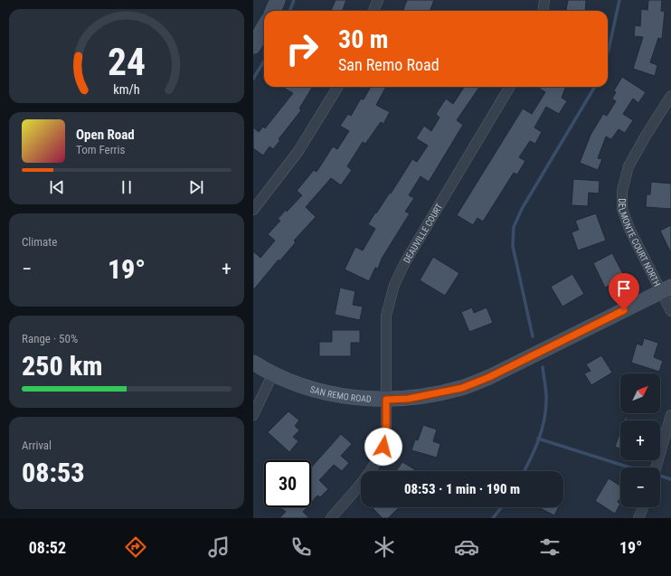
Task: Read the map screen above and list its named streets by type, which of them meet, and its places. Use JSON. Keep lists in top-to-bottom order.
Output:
{
  "streets": {
    "street": ["DEAUVILLE COURT", "DELMONTE COURT NORTH", "SAN REMO ROAD"]
  },
  "crossings": [
    ["DEAUVILLE COURT", "SAN REMO ROAD"],
    ["DELMONTE COURT NORTH", "SAN REMO ROAD"]
  ],
  "north": "top right",
  "page": {
    "turn": ["30 m", "San Remo Road"],
    "song": ["Open Road", "Tom Ferris"],
    "tile": [
      "Climate",
      ["Range · 50%", "250 km"],
      ["Arrival", "08:53"]
    ],
    "heat": ["−", "19°", "+"],
    "map_buttons": ["+", "−"],
    "limit": "30",
    "trip": "08:53 · 1 min · 190 m",
    "tabs": ["08:52", "19°"],
    "gauge": ["24", "km/h"]
  }
}
